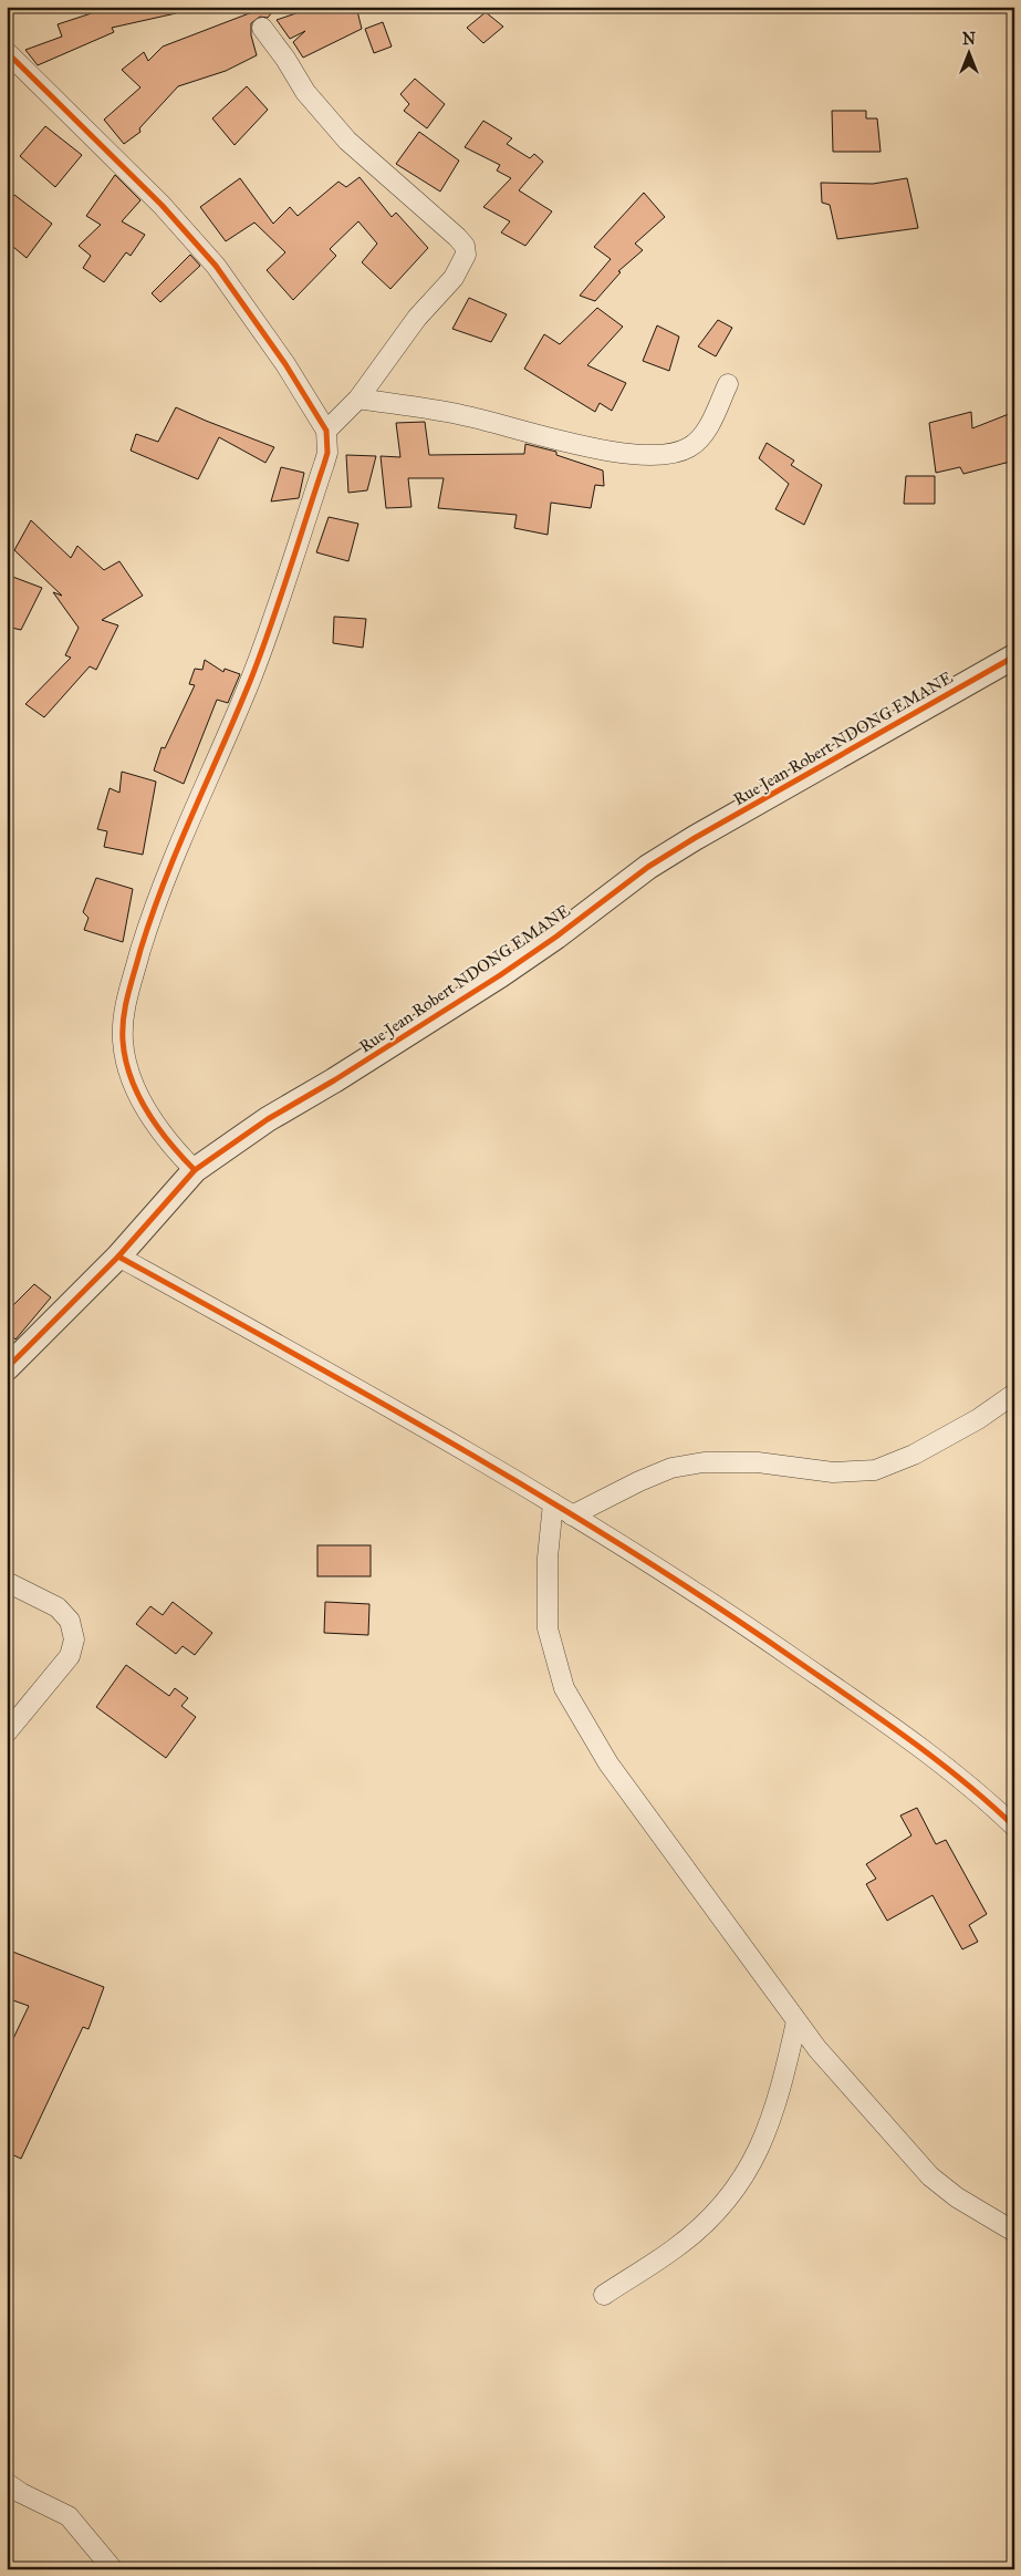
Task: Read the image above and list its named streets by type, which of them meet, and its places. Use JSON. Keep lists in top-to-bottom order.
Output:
{
  "streets": {
    "street": ["Rue Jean Robert NDONG EMANE"]
  },
  "north": "top"
}
